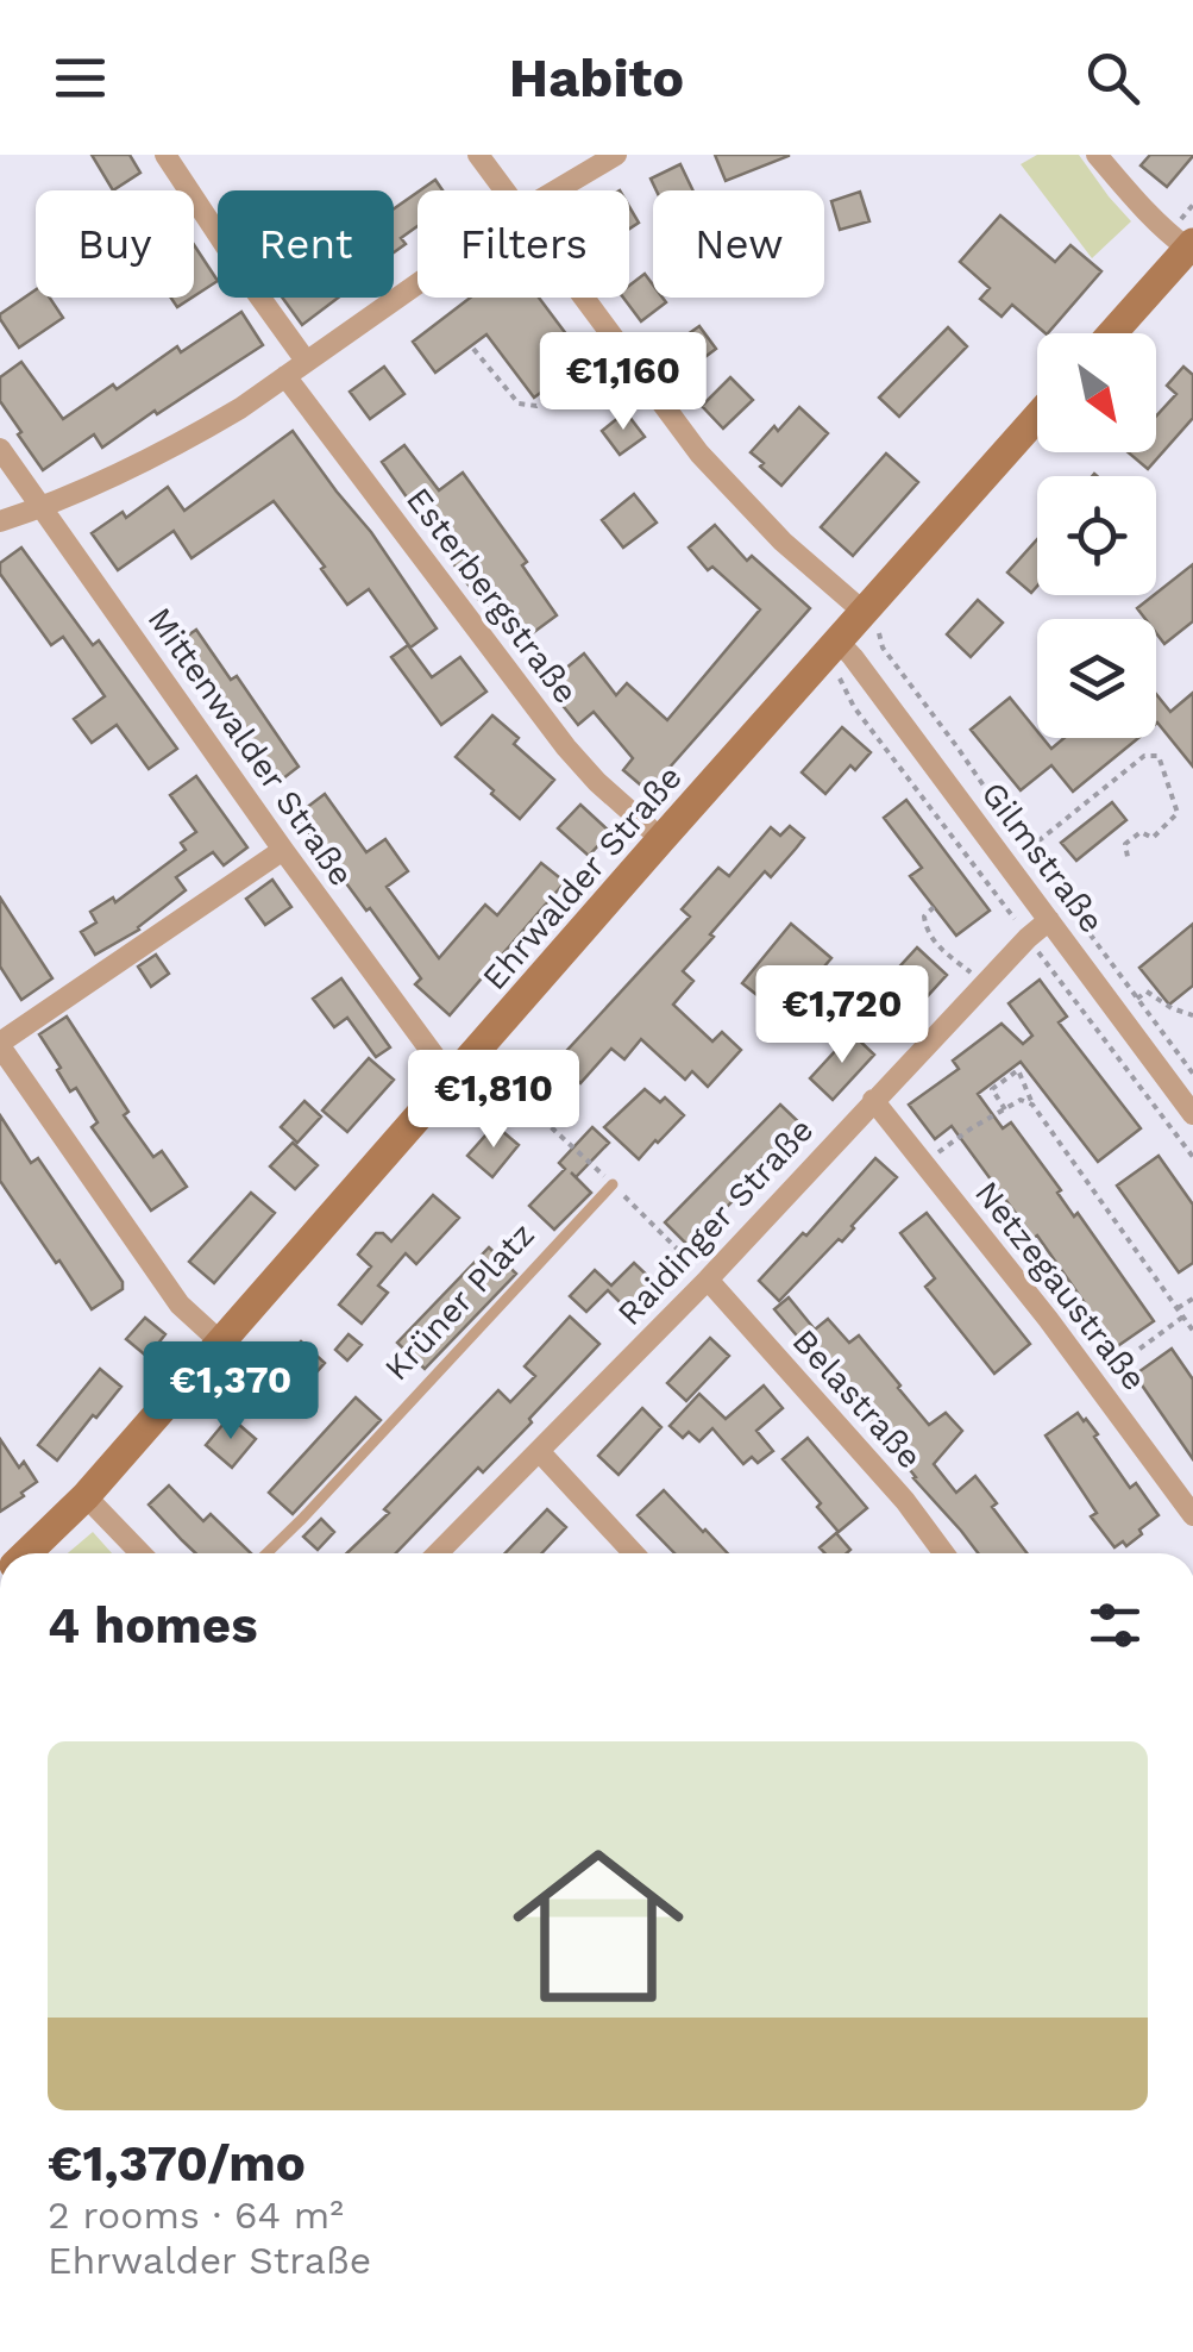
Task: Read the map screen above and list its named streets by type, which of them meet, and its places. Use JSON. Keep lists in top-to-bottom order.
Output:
{
  "streets": {
    "street": [
      "Esterbergstraße",
      "Mittenwalder Straße",
      "Gilmstraße",
      "Ehrwalder Straße",
      "Raidinger Straße",
      "Netzegaustraße",
      "Belastraße"
    ],
    "lane": ["Krüner Platz"]
  },
  "crossings": [
    ["Esterbergstraße", "Ehrwalder Straße"],
    ["Mittenwalder Straße", "Ehrwalder Straße"],
    ["Gilmstraße", "Ehrwalder Straße"],
    ["Gilmstraße", "Raidinger Straße"],
    ["Raidinger Straße", "Netzegaustraße"],
    ["Raidinger Straße", "Belastraße"]
  ],
  "north": "bottom right",
  "page": {
    "header": "Habito",
    "chip": [
      "Buy",
      "Rent",
      "Filters",
      "New"
    ],
    "price": [
      "€1,160",
      "€1,720",
      "€1,810",
      "€1,370"
    ],
    "heading": "4 homes",
    "list": [
      {
        "name": "€1,370/mo",
        "note": "2 rooms · 64 m² · Ehrwalder Straße"
      }
    ]
  }
}
